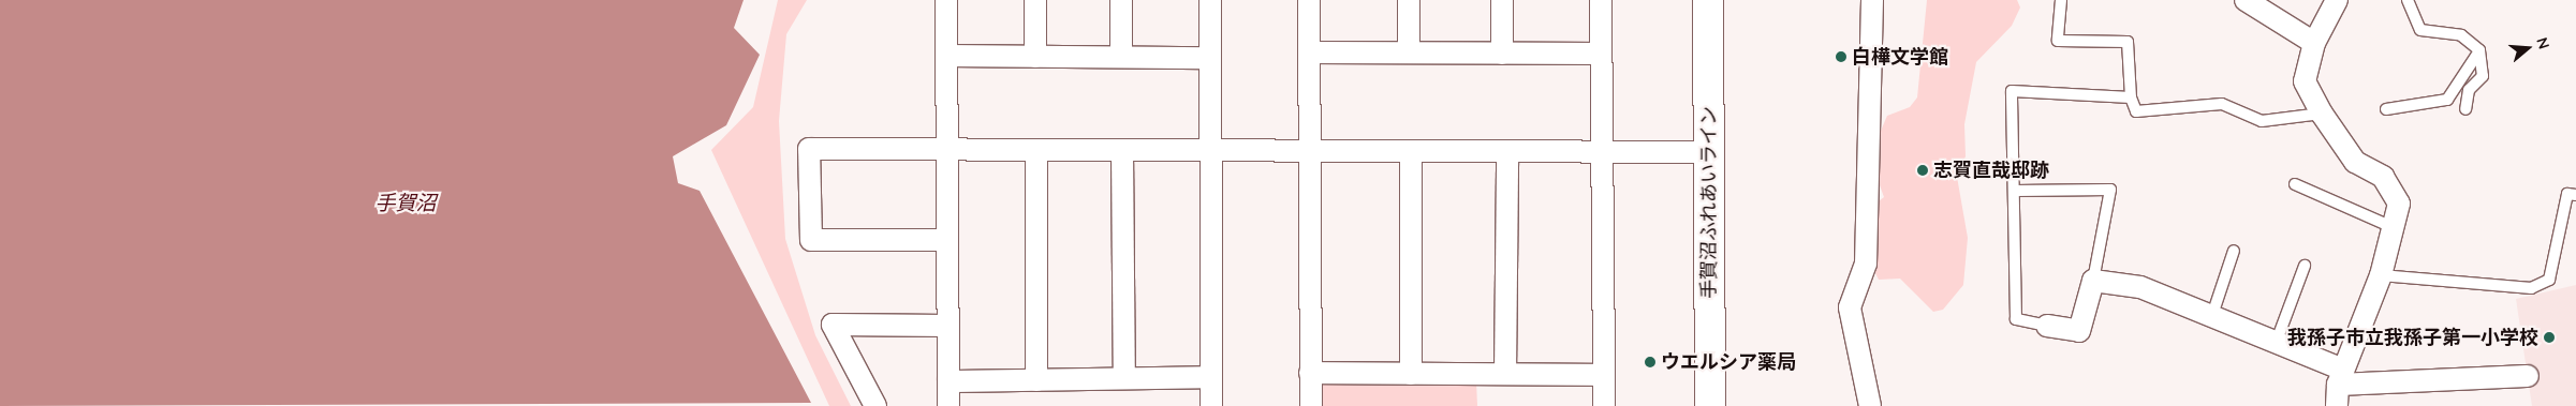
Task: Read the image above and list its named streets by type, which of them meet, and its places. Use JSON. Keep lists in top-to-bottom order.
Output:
{
  "streets": {
    "street": ["手賀沼ふれあいライン"]
  },
  "water": ["手賀沼"],
  "places": [
    "白樺文学館",
    "志賀直哉邸跡",
    "我孫子市立我孫子第一小学校",
    "ウエルシア薬局"
  ],
  "north": "right"
}
